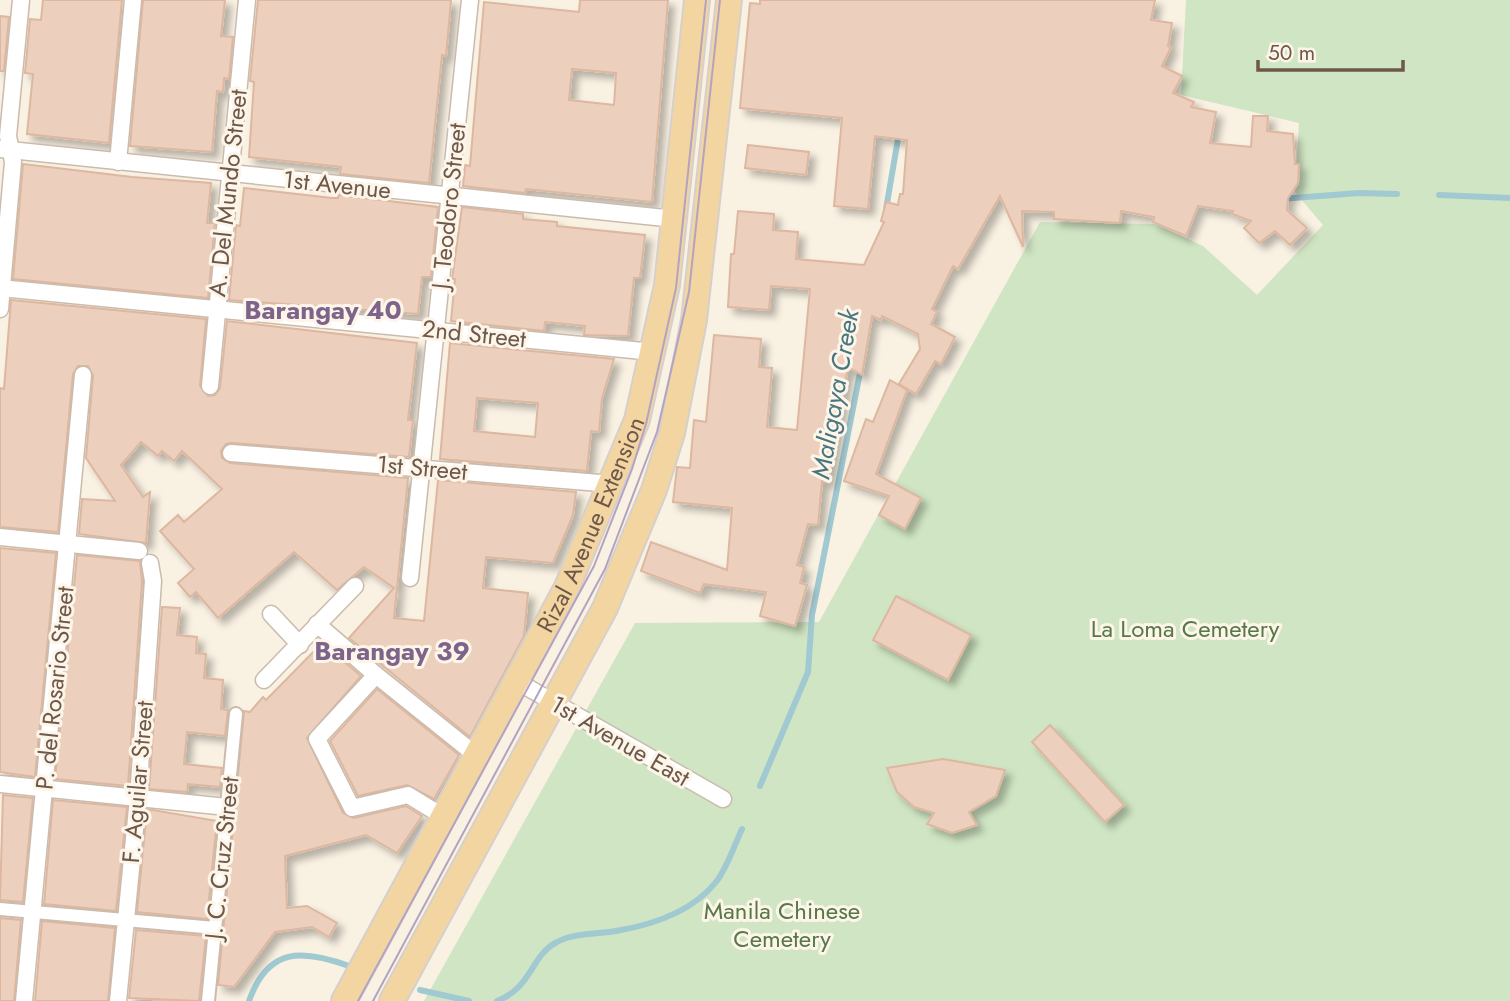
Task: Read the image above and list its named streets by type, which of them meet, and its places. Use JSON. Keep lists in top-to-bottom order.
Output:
{
  "streets": {
    "main road": ["Rizal Avenue Extension"],
    "street": [
      "1st Avenue",
      "A. Del Mundo Street",
      "J. Teodoro Street",
      "2nd Street",
      "1st Street",
      "P. del Rosario Street",
      "1st Avenue East",
      "F. Aguilar Street",
      "J. C. Cruz Street"
    ]
  },
  "crossings": [
    ["1st Avenue", "A. Del Mundo Street"],
    ["1st Avenue", "J. Teodoro Street"],
    ["1st Avenue", "Rizal Avenue Extension"],
    ["A. Del Mundo Street", "2nd Street"],
    ["J. Teodoro Street", "2nd Street"],
    ["J. Teodoro Street", "1st Street"],
    ["2nd Street", "Rizal Avenue Extension"],
    ["1st Street", "Rizal Avenue Extension"],
    ["Rizal Avenue Extension", "1st Avenue East"],
    ["P. del Rosario Street", "F. Aguilar Street"]
  ],
  "districts": ["Barangay 40", "Barangay 39"],
  "water": ["Maligaya Creek"],
  "parks": ["La Loma Cemetery", "Manila Chinese Cemetery"],
  "scale_bar": "50 m"
}
